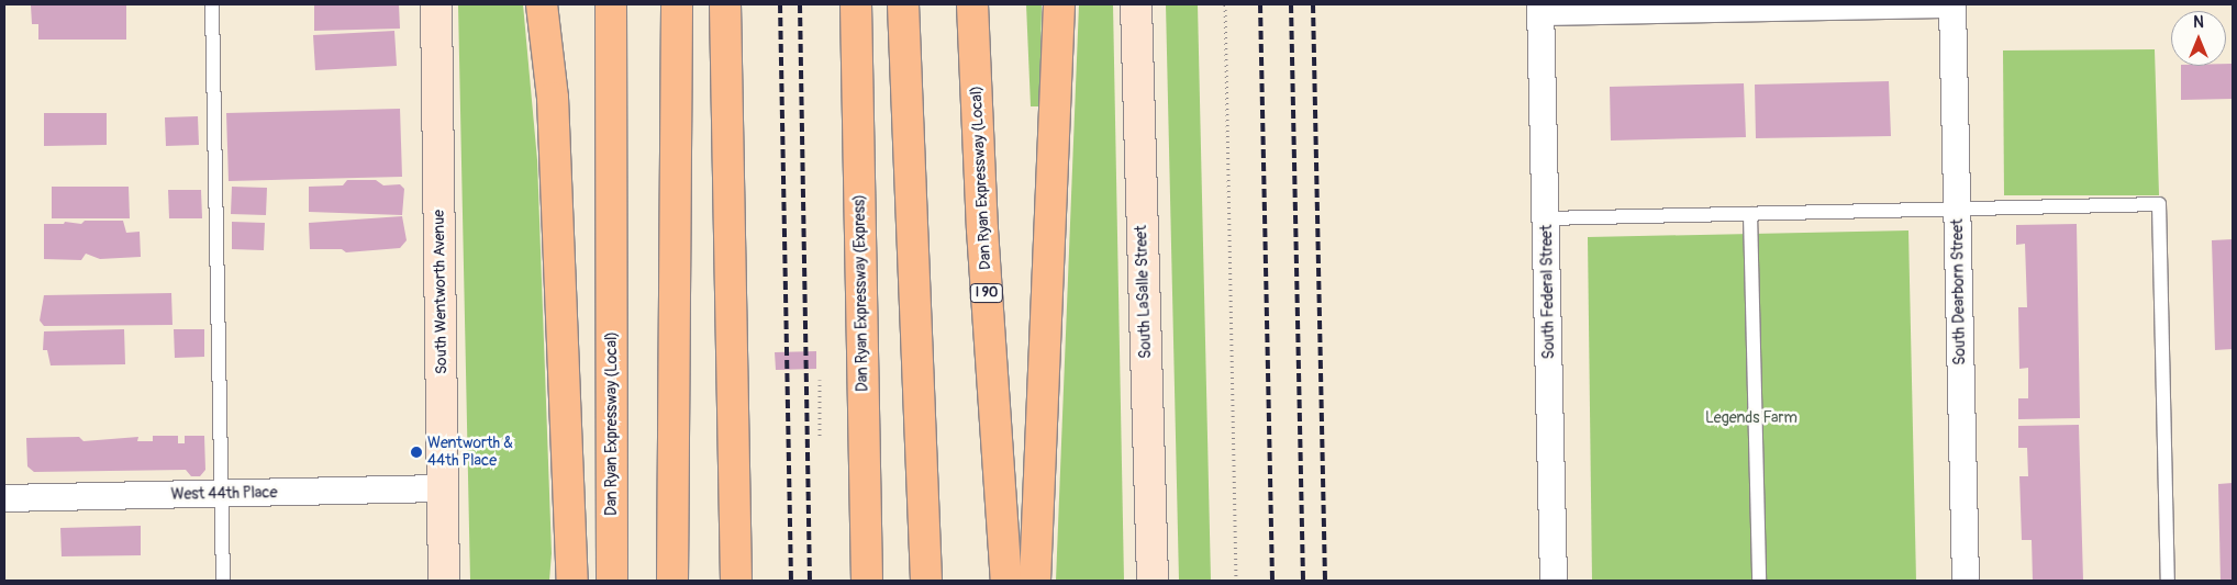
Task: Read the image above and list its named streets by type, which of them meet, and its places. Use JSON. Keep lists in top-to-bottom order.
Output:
{
  "streets": {
    "highway": ["Dan Ryan Expressway (Local)", "Dan Ryan Expressway (Express)", "I 90"],
    "main road": ["South Wentworth Avenue", "South LaSalle Street"],
    "street": ["South Federal Street", "South Dearborn Street", "West 44th Place"]
  },
  "crossings": [
    ["South Wentworth Avenue", "West 44th Place"]
  ],
  "parks": ["Legends Farm"],
  "places": ["Wentworth & 44th Place"],
  "north": "top"
}
